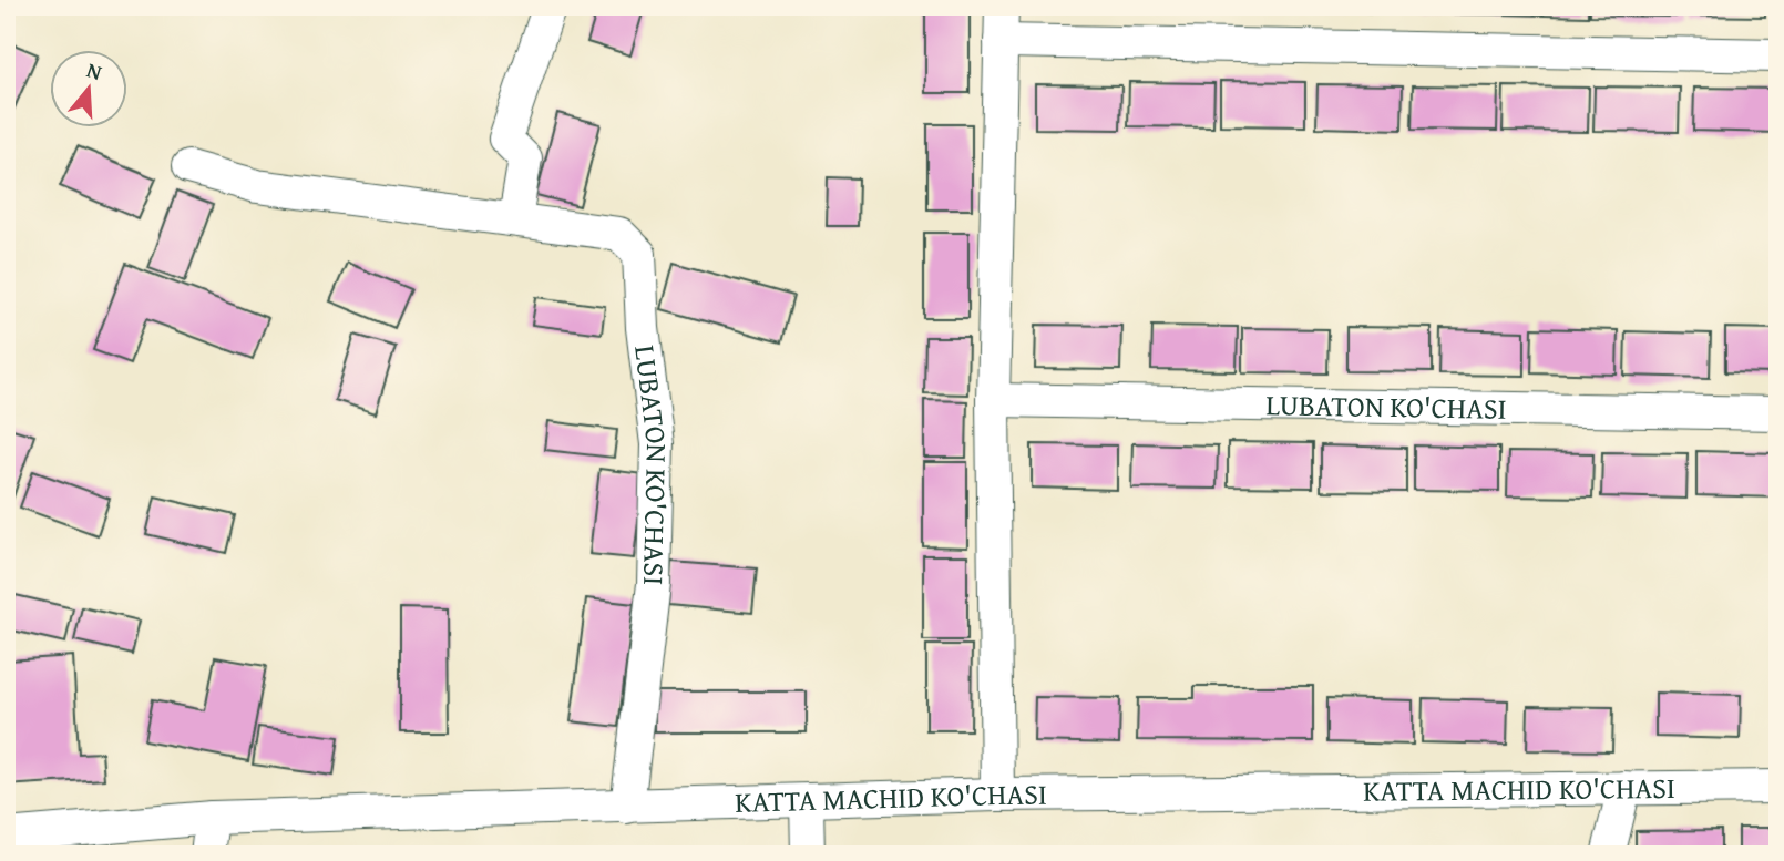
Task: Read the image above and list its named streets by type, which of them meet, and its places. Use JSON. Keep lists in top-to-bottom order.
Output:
{
  "streets": {
    "street": ["LUBATON KO'CHASI", "KATTA MACHID KO'CHASI"]
  },
  "crossings": [
    ["LUBATON KO'CHASI", "KATTA MACHID KO'CHASI"]
  ],
  "north": "top"
}
